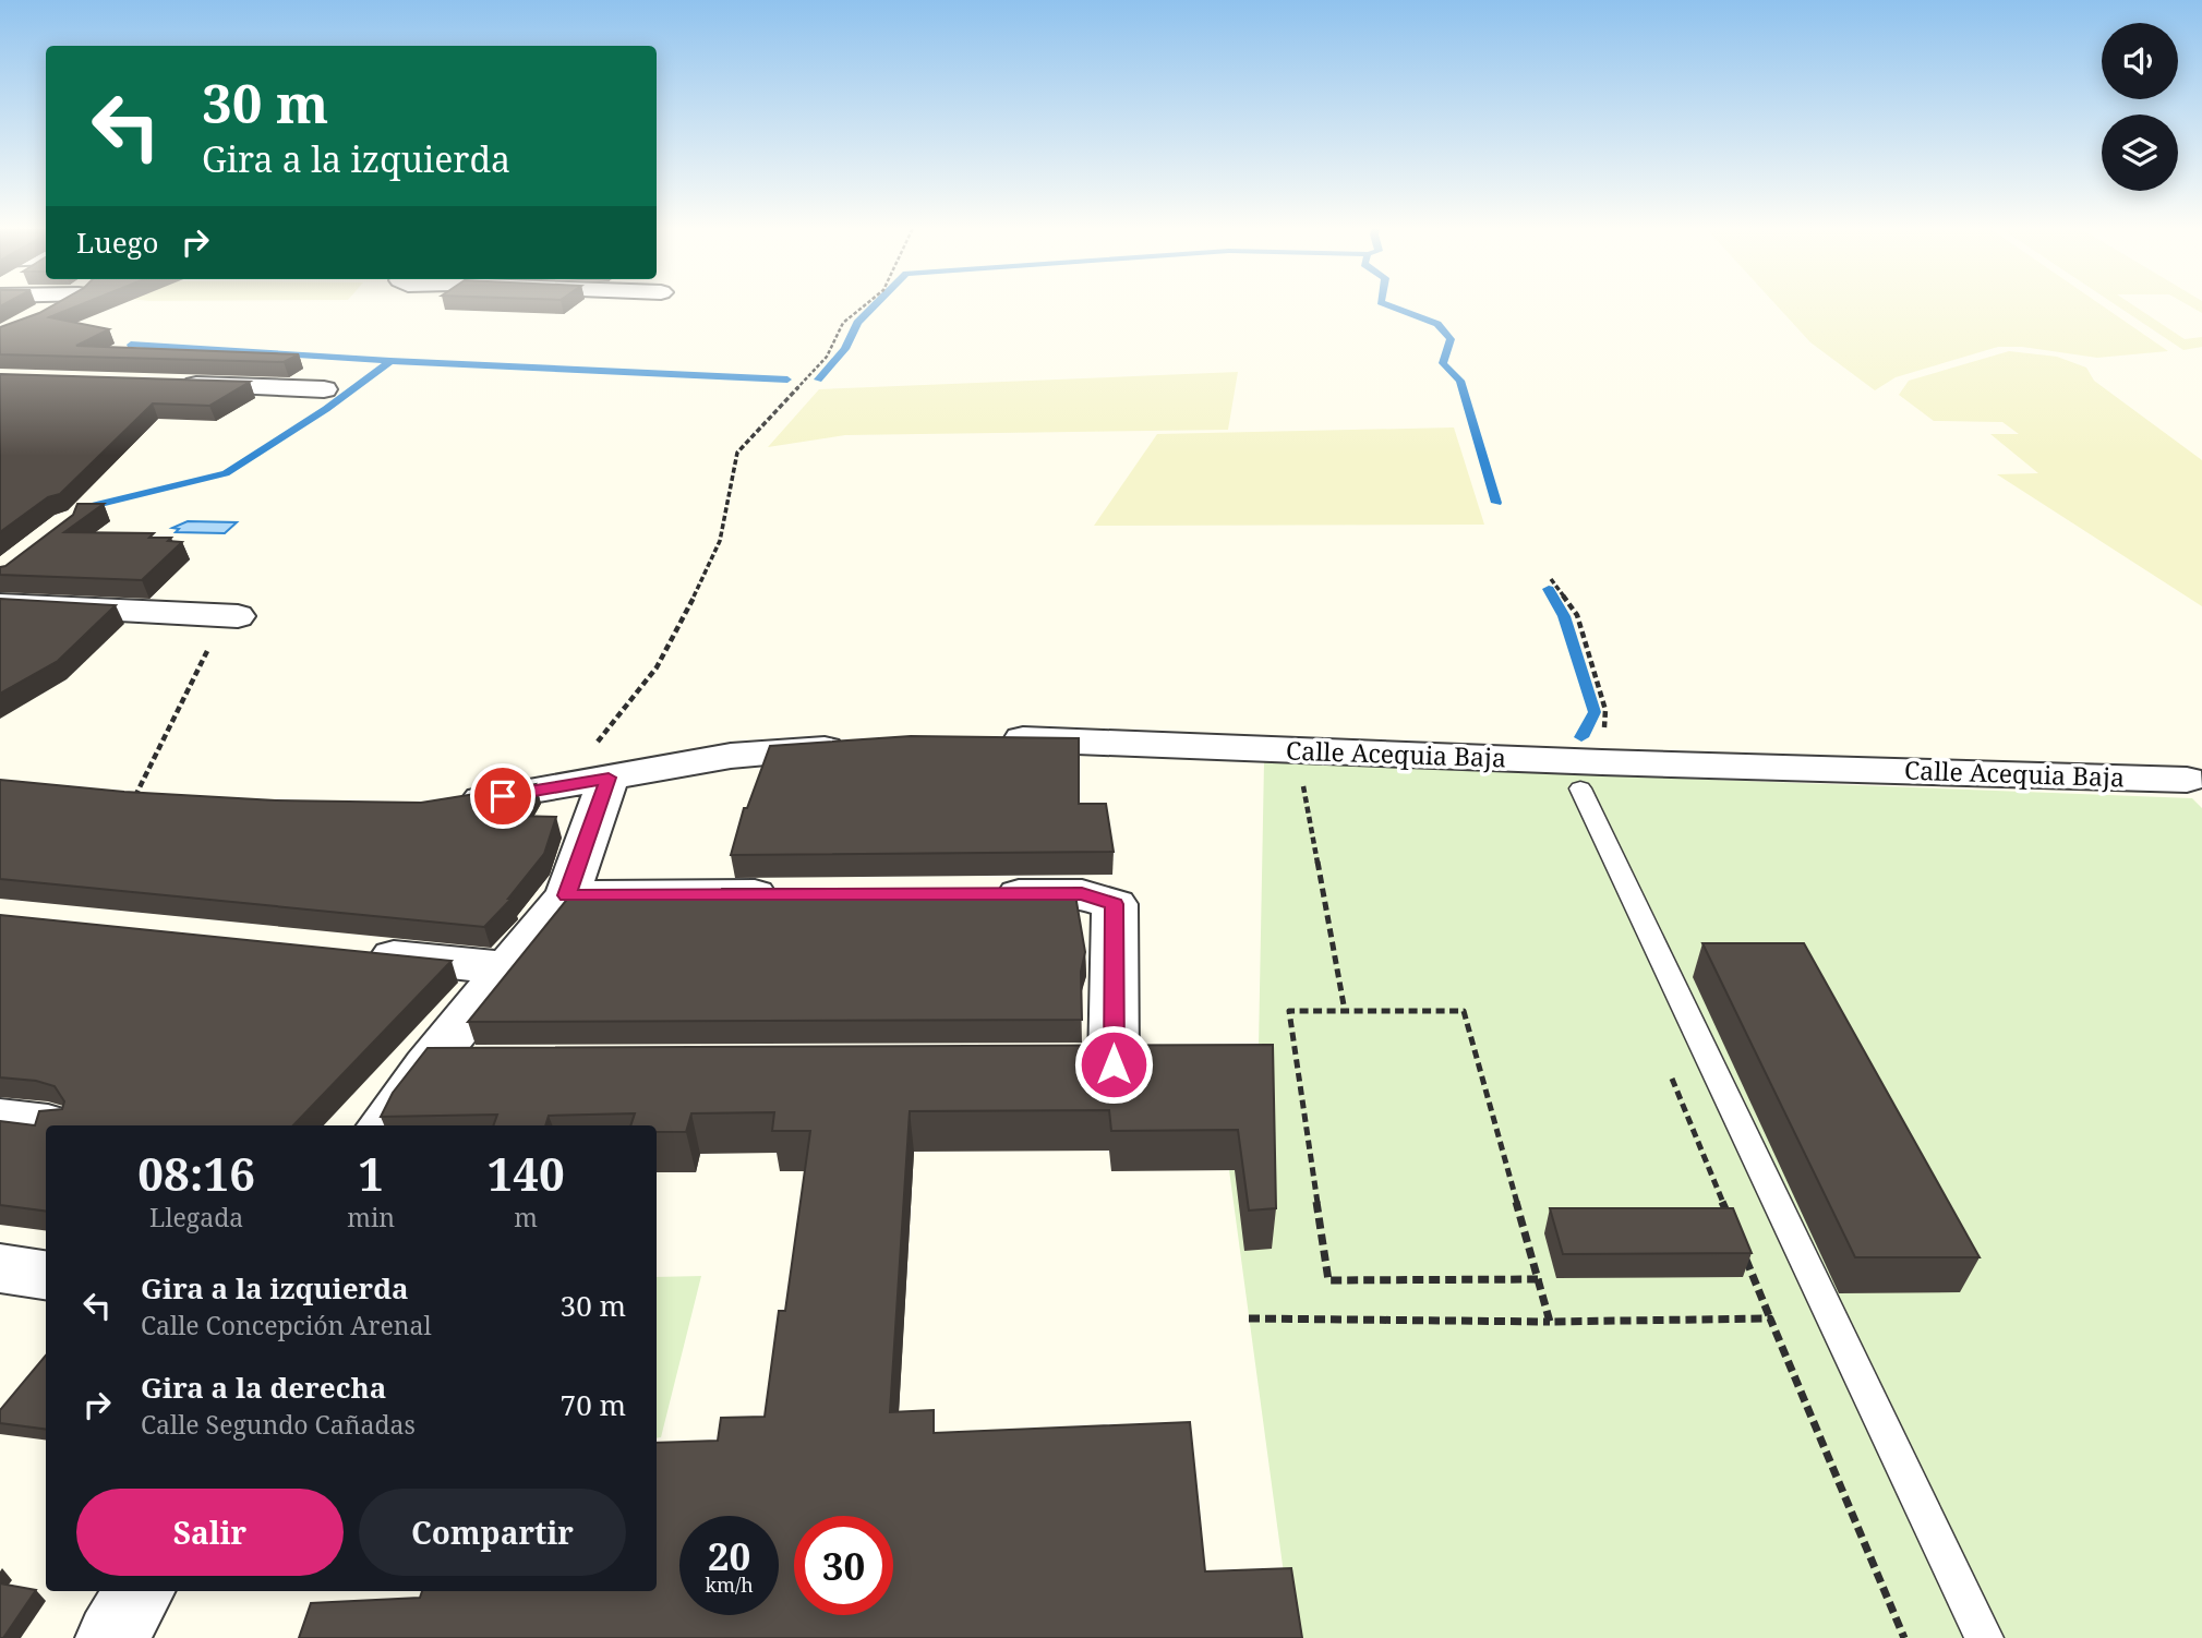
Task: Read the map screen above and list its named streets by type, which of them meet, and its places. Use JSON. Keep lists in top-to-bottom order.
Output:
{
  "streets": {
    "street": ["Calle Acequia Baja"]
  },
  "page": {
    "turn": ["30 m", "Gira a la izquierda"],
    "then": "Luego",
    "eta": [
      "08:16",
      "Llegada",
      "1",
      "min",
      "140",
      "m"
    ],
    "list": [
      {
        "name": "Gira a la izquierda",
        "note": "Calle Concepción Arenal",
        "value": "30 m"
      },
      {
        "name": "Gira a la derecha",
        "note": "Calle Segundo Cañadas",
        "value": "70 m"
      }
    ],
    "buttons": ["Salir", "Compartir"],
    "speed": "20 km/h",
    "limit": "30"
  }
}
